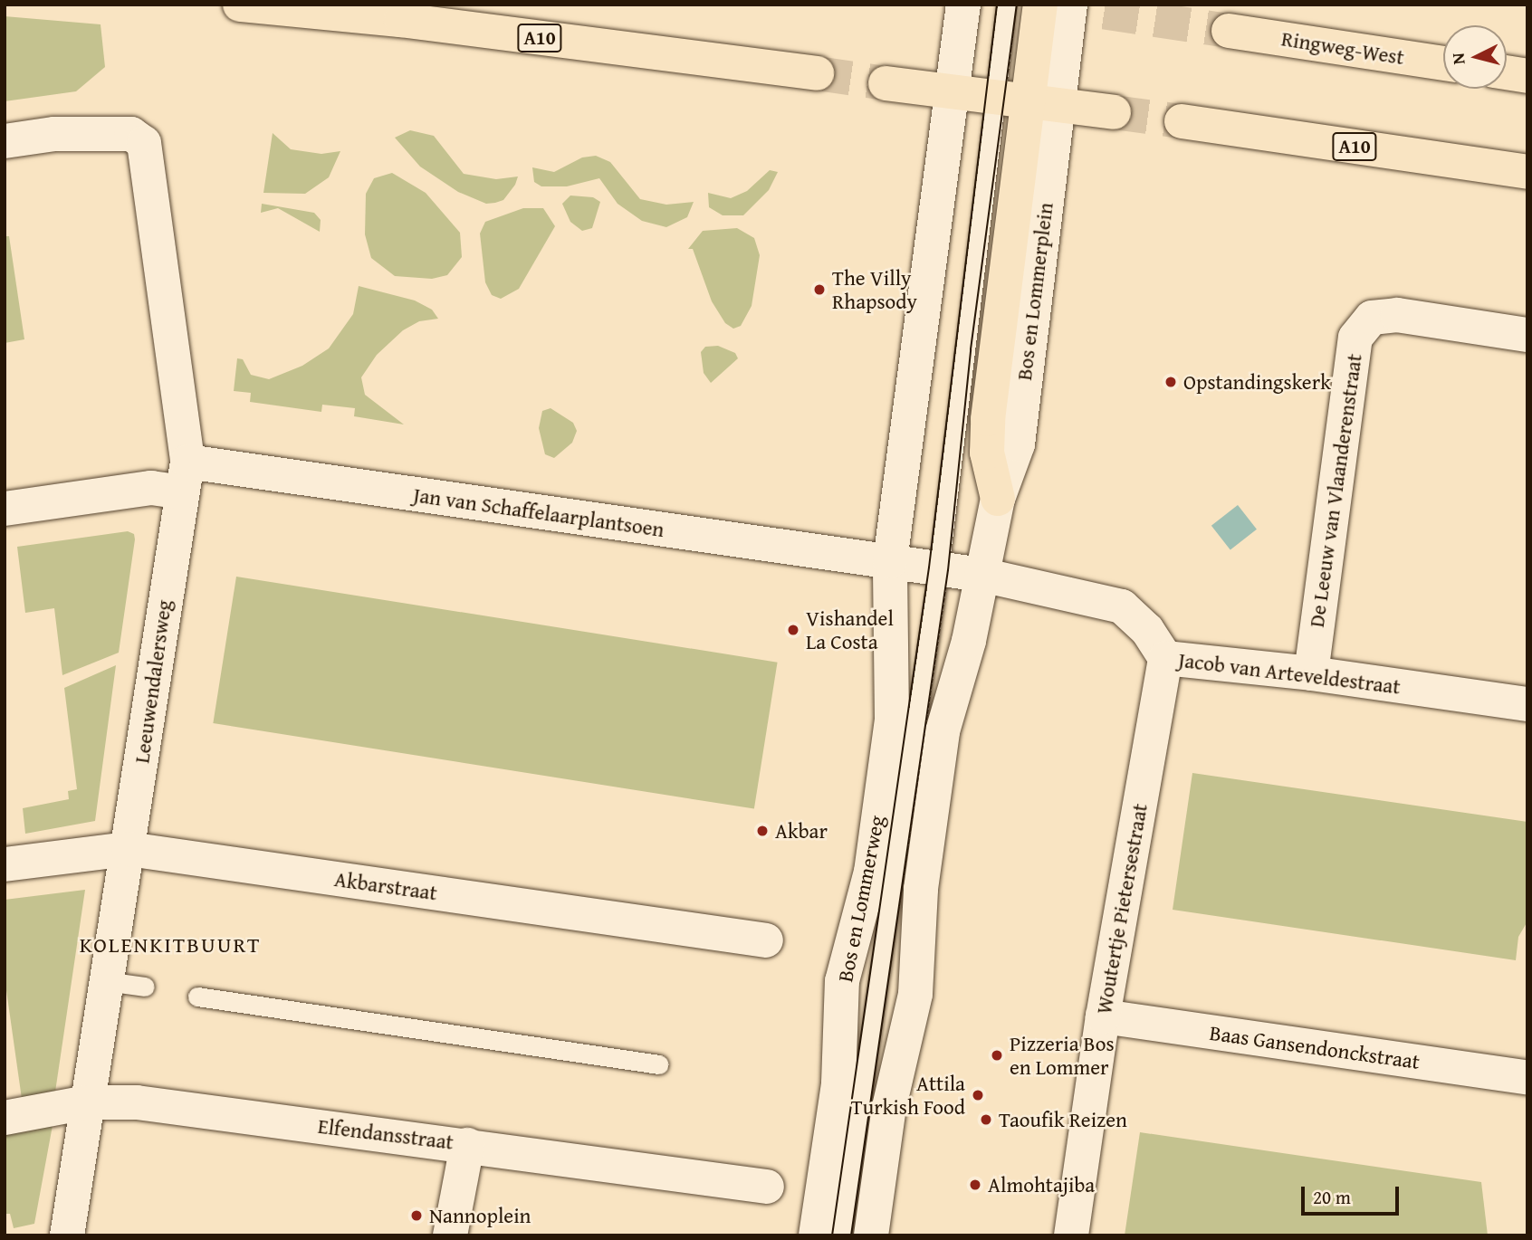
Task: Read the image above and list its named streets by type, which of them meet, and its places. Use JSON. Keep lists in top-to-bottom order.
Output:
{
  "streets": {
    "highway": ["A10", "Ringweg-West"],
    "street": [
      "Bos en Lommerplein",
      "De Leeuw van Vlaanderenstraat",
      "Jan van Schaffelaarplantsoen",
      "Jacob van Arteveldestraat",
      "Leeuwendalersweg",
      "Akbarstraat",
      "Bos en Lommerweg",
      "Woutertje Pietersestraat",
      "Baas Gansendonckstraat",
      "Elfendansstraat"
    ]
  },
  "crossings": [
    ["Bos en Lommerplein", "Jacob van Arteveldestraat"],
    ["De Leeuw van Vlaanderenstraat", "Jacob van Arteveldestraat"],
    ["Jan van Schaffelaarplantsoen", "Jacob van Arteveldestraat"],
    ["Jan van Schaffelaarplantsoen", "Leeuwendalersweg"],
    ["Jan van Schaffelaarplantsoen", "Bos en Lommerweg"],
    ["Jacob van Arteveldestraat", "Bos en Lommerweg"],
    ["Jacob van Arteveldestraat", "Woutertje Pietersestraat"],
    ["Leeuwendalersweg", "Akbarstraat"],
    ["Leeuwendalersweg", "Elfendansstraat"],
    ["Woutertje Pietersestraat", "Baas Gansendonckstraat"]
  ],
  "districts": ["KOLENKITBUURT"],
  "places": [
    "The Villy Rhapsody",
    "Opstandingskerk",
    "Vishandel La Costa",
    "Akbar",
    "Pizzeria Bos en Lommer",
    "Attila Turkish Food",
    "Taoufik Reizen",
    "Almohtajiba",
    "Nannoplein"
  ],
  "scale_bar": "20 m",
  "north": "left"
}
